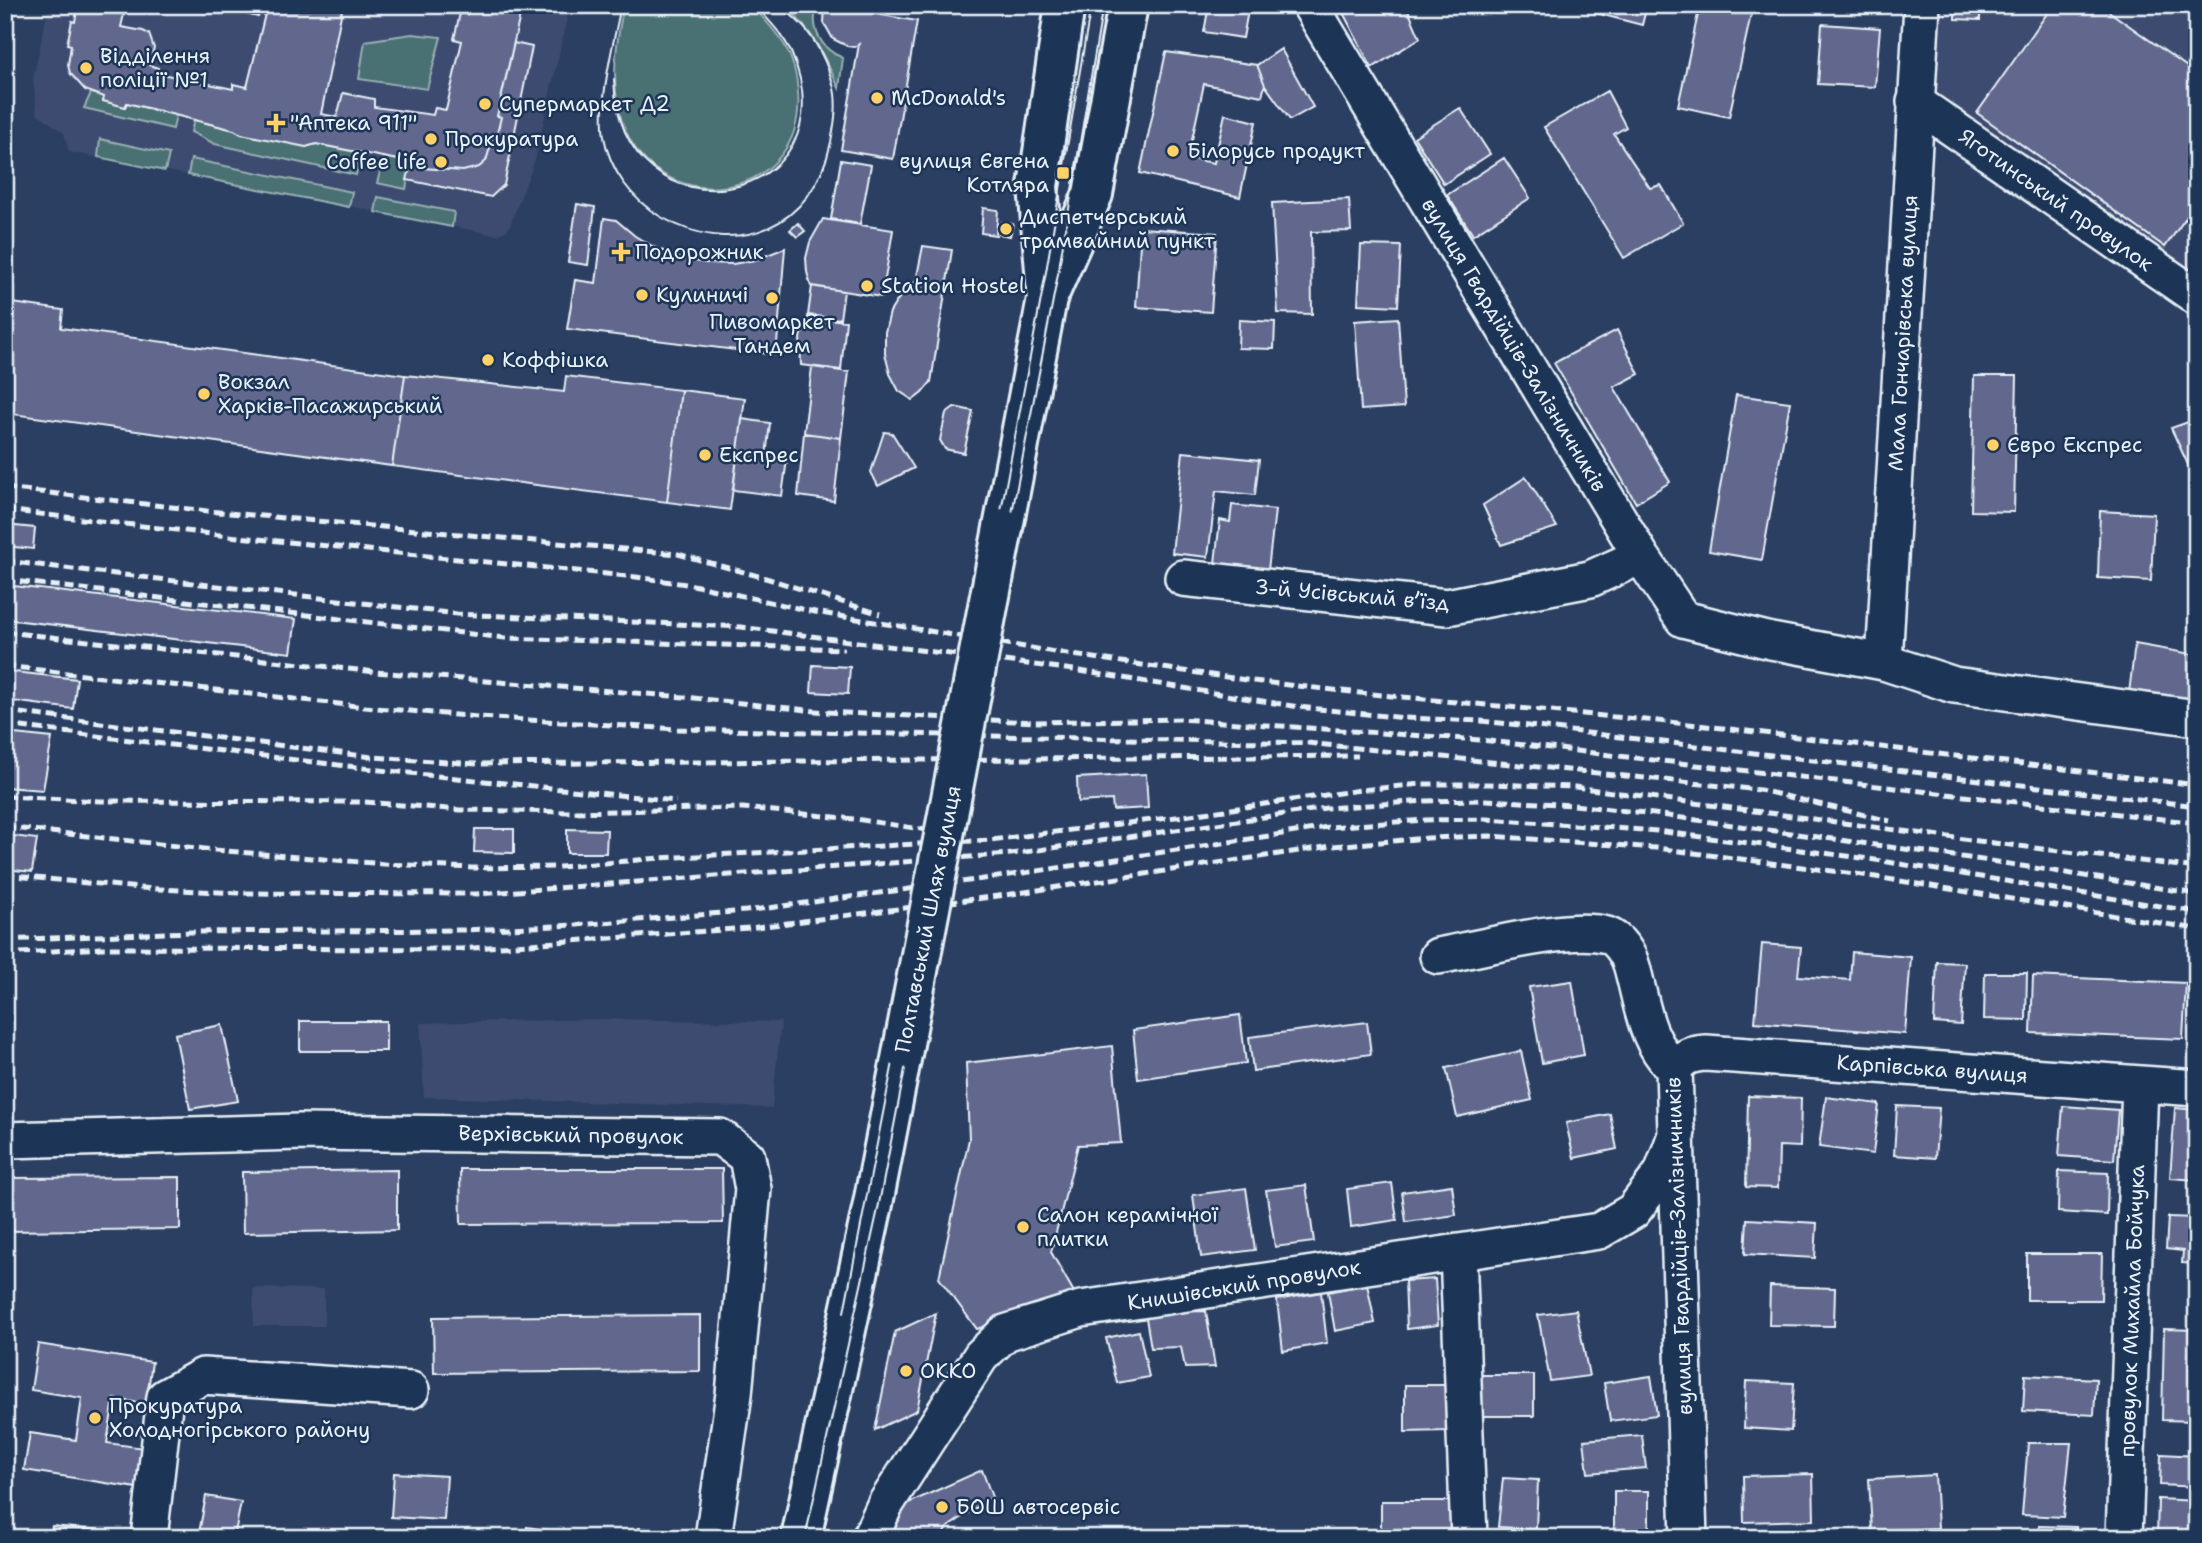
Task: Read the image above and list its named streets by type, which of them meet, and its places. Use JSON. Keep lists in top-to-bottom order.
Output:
{
  "streets": {
    "main road": ["Полтавський Шлях вулиця"],
    "street": [
      "Яготинський провулок",
      "Мала Гончарівська вулиця",
      "вулиця Гвардійців-Залізничників",
      "3-й Усівський в’їзд",
      "Карпівська вулиця",
      "Верхівський провулок",
      "Книшівський провулок",
      "провулок Михайла Бойчука"
    ]
  },
  "crossings": [
    ["Яготинський провулок", "Мала Гончарівська вулиця"],
    ["Мала Гончарівська вулиця", "вулиця Гвардійців-Залізничників"],
    ["вулиця Гвардійців-Залізничників", "3-й Усівський в’їзд"],
    ["вулиця Гвардійців-Залізничників", "Карпівська вулиця"],
    ["вулиця Гвардійців-Залізничників", "Книшівський провулок"],
    ["Карпівська вулиця", "провулок Михайла Бойчука"]
  ],
  "places": {
    "other": [
      "Відділення поліції №1",
      "McDonald's",
      "Супермаркет Д2",
      "Прокуратура",
      "Білорусь продукт",
      "Coffee life",
      "Диспетчерський трамвайний пункт",
      "Station Hostel",
      "Кулиничі",
      "Пивомаркет Тандем",
      "Коффішка",
      "Вокзал Харків-Пасажирський",
      "Євро Експрес",
      "Експрес",
      "Салон керамічної плитки",
      "ОККО",
      "Прокуратура Холодногірського району",
      "БОШ автосервіс"
    ],
    "health": ["\"Аптека 911\"", "Подорожник"],
    "transit": ["вулиця Євгена Котляра"]
  }
}
